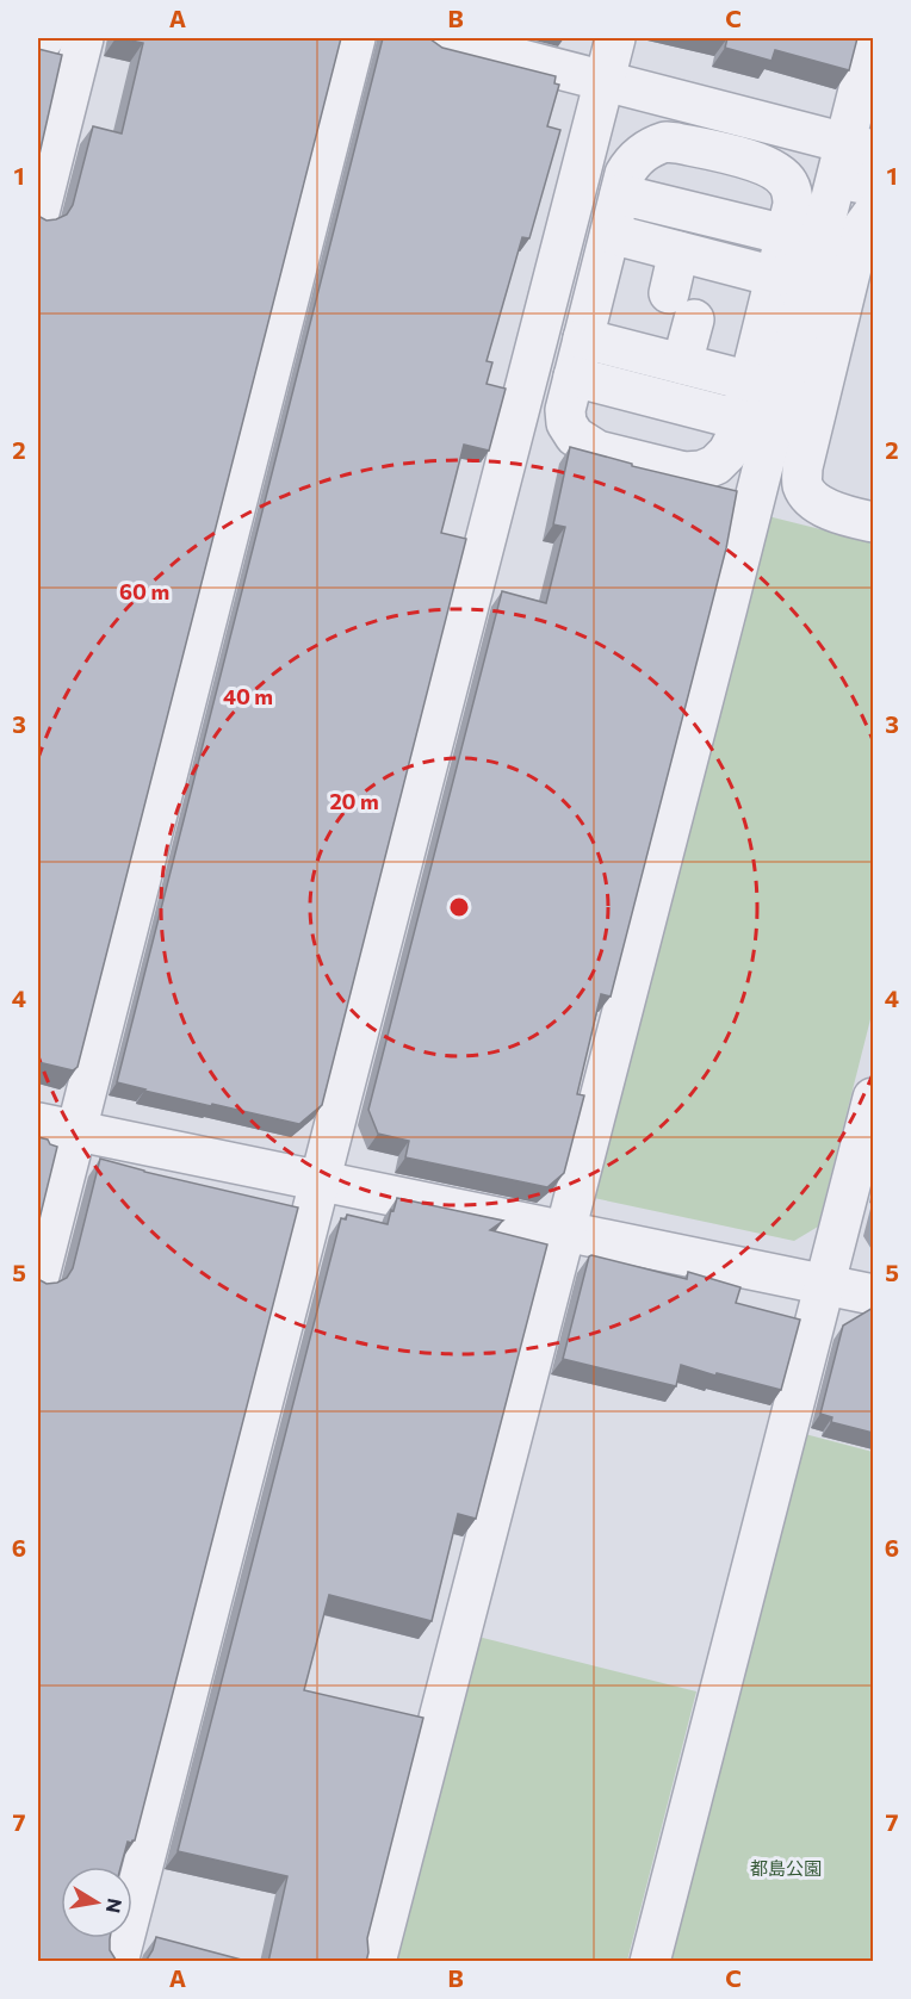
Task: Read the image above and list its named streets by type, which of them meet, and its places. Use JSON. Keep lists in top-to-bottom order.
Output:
{
  "parks": ["都島公園"],
  "north": "right",
  "grid": {
    "columns": ["A", "B", "C"],
    "rows": [
      "1",
      "2",
      "3",
      "4",
      "5",
      "6",
      "7"
    ]
  },
  "rings": ["60 m", "40 m", "20 m"]
}
